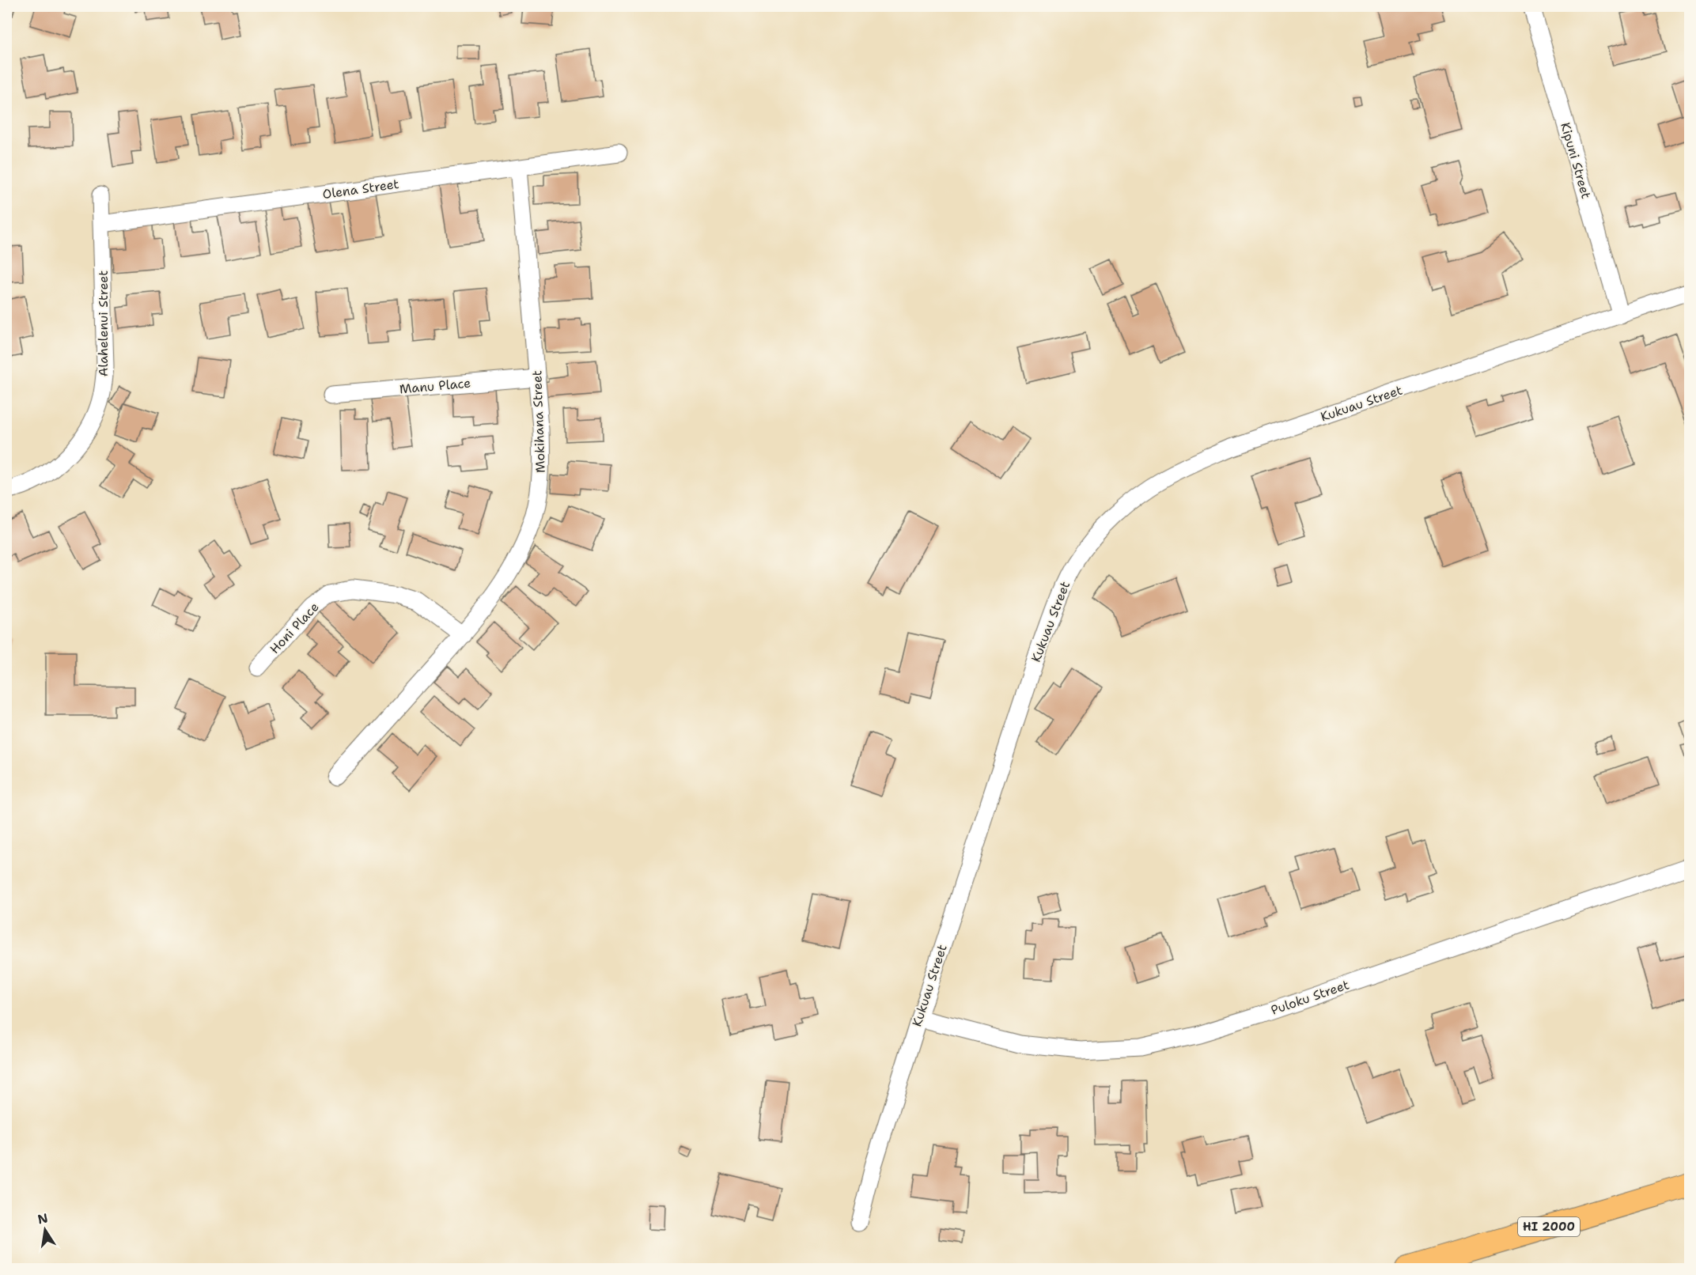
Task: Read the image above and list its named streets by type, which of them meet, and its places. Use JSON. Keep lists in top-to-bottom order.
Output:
{
  "streets": {
    "highway": ["HI 2000"],
    "street": [
      "Kipuni Street",
      "Olena Street",
      "Alahelenui Street",
      "Manu Place",
      "Kukuau Street",
      "Mokihana Street",
      "Honi Place",
      "Puloku Street"
    ]
  },
  "crossings": [
    ["Kipuni Street", "Kukuau Street"],
    ["Olena Street", "Alahelenui Street"],
    ["Olena Street", "Mokihana Street"],
    ["Manu Place", "Mokihana Street"],
    ["Kukuau Street", "Puloku Street"],
    ["Mokihana Street", "Honi Place"]
  ],
  "north": "top"
}
